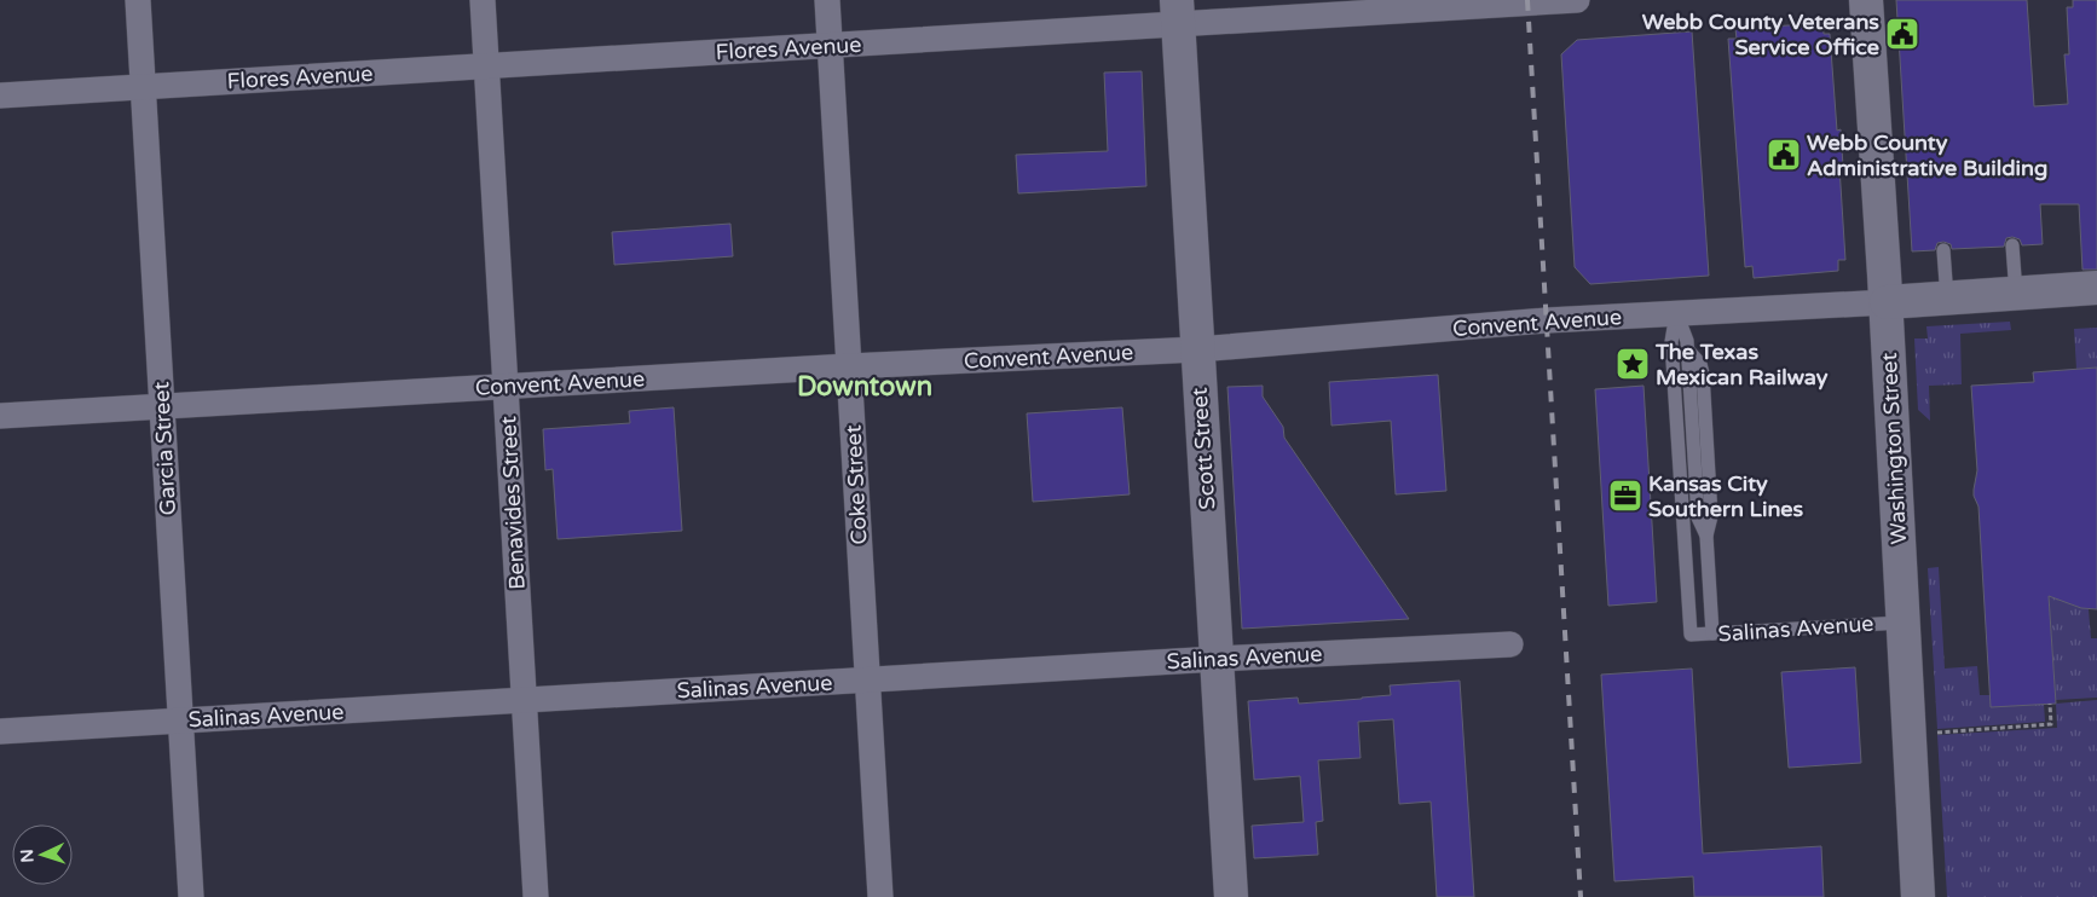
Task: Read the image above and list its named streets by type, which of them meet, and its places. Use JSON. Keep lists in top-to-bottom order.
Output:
{
  "streets": {
    "street": [
      "Flores Avenue",
      "Convent Avenue",
      "Garcia Street",
      "Scott Street",
      "Washington Street",
      "Coke Street",
      "Benavides Street",
      "Salinas Avenue"
    ]
  },
  "crossings": [
    ["Flores Avenue", "Garcia Street"],
    ["Flores Avenue", "Scott Street"],
    ["Flores Avenue", "Coke Street"],
    ["Flores Avenue", "Benavides Street"],
    ["Convent Avenue", "Garcia Street"],
    ["Convent Avenue", "Scott Street"],
    ["Convent Avenue", "Washington Street"],
    ["Convent Avenue", "Coke Street"],
    ["Convent Avenue", "Benavides Street"],
    ["Convent Avenue", "Salinas Avenue"],
    ["Garcia Street", "Salinas Avenue"],
    ["Scott Street", "Salinas Avenue"],
    ["Washington Street", "Salinas Avenue"],
    ["Coke Street", "Salinas Avenue"],
    ["Benavides Street", "Salinas Avenue"]
  ],
  "districts": ["Downtown"],
  "places": {
    "public building": ["Webb County Veterans Service Office", "Webb County Administrative Building"],
    "place": ["The Texas Mexican Railway"],
    "office": ["Kansas City Southern Lines"]
  },
  "north": "left"
}
